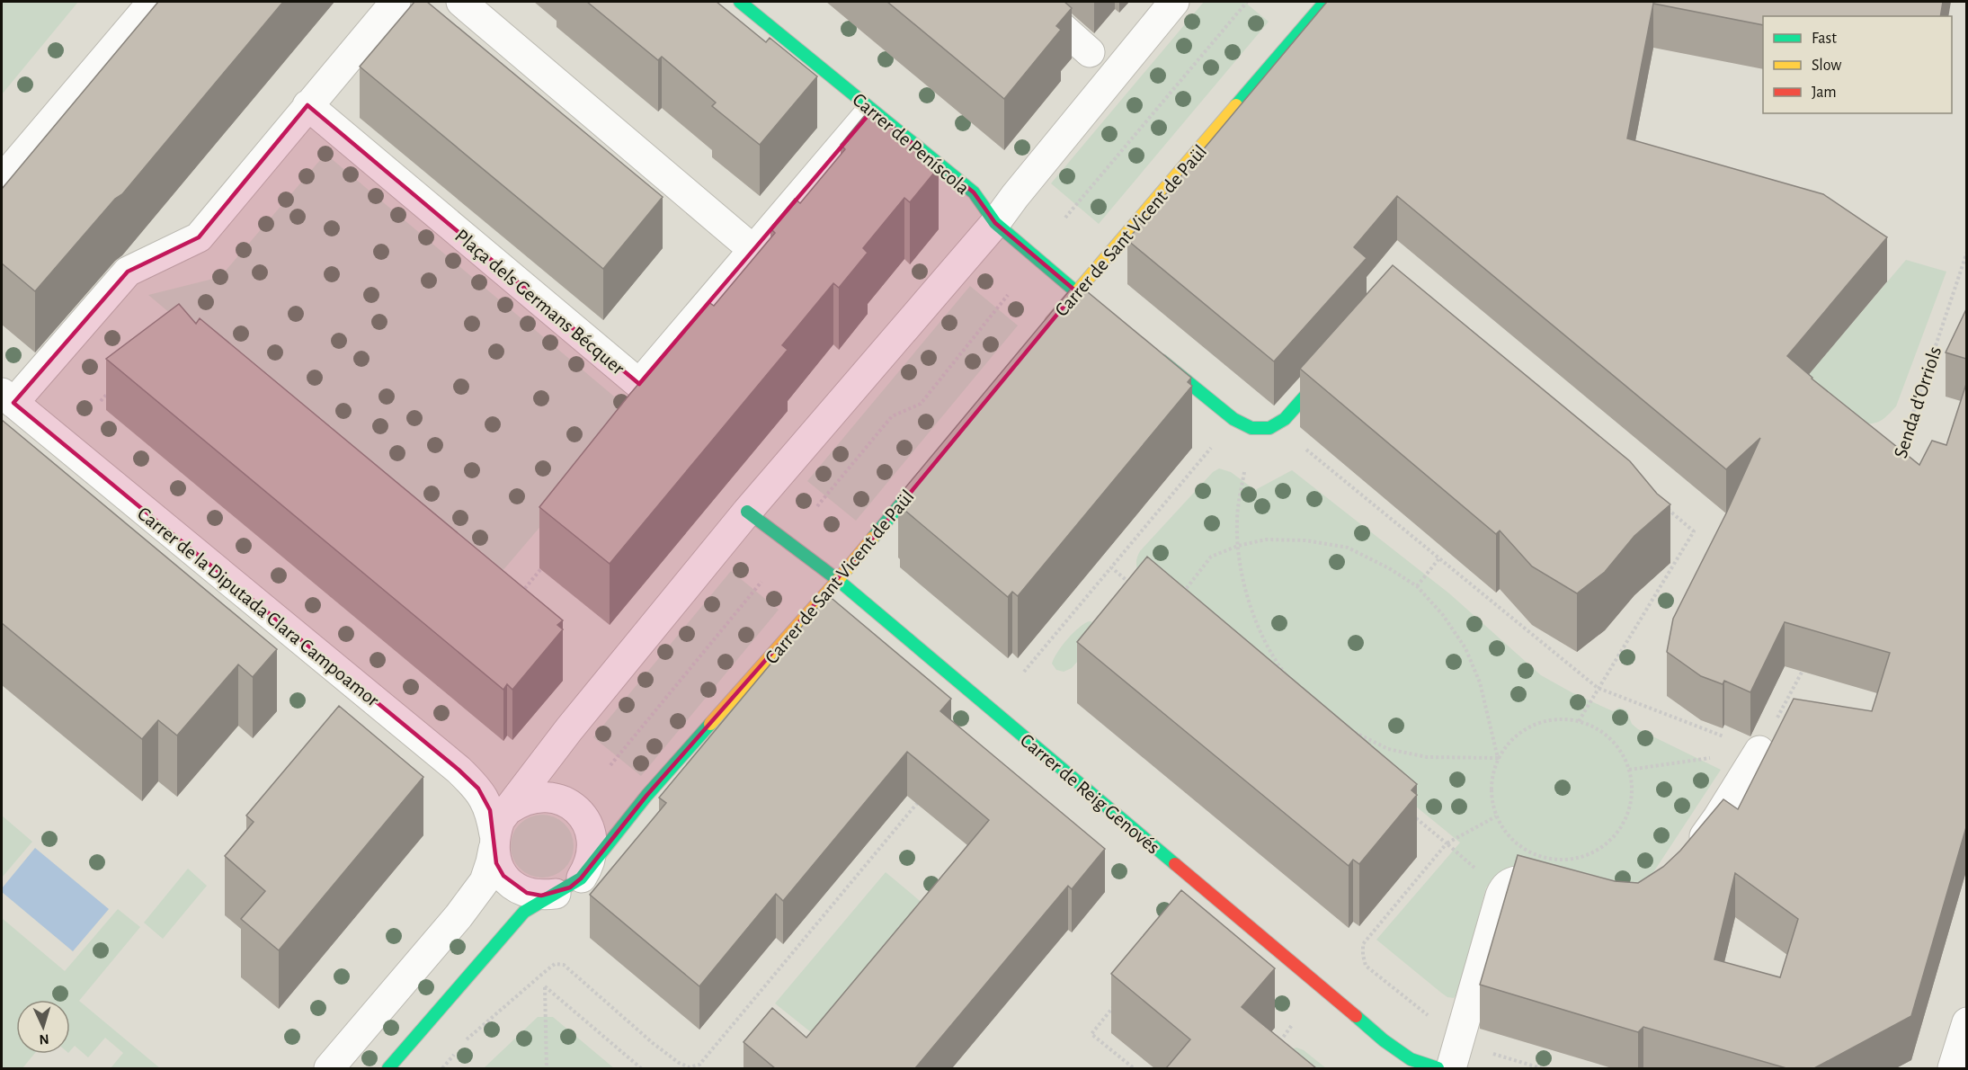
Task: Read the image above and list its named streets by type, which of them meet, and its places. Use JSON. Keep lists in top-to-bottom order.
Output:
{
  "streets": {
    "street": [
      "Carrer de Peníscola",
      "Carrer de Sant Vicent de Paül",
      "Plaça dels Germans Bécquer",
      "Carrer de la Diputada Clara Campoamor",
      "Carrer de Reig Genovés"
    ],
    "path": ["Senda d'Orriols"]
  },
  "crossings": [
    ["Carrer de Peníscola", "Carrer de Sant Vicent de Paül"],
    ["Carrer de Peníscola", "Plaça dels Germans Bécquer"],
    ["Carrer de Sant Vicent de Paül", "Carrer de la Diputada Clara Campoamor"],
    ["Carrer de Sant Vicent de Paül", "Carrer de Reig Genovés"]
  ],
  "legend": ["Fast", "Slow", "Jam"],
  "north": "bottom"
}
